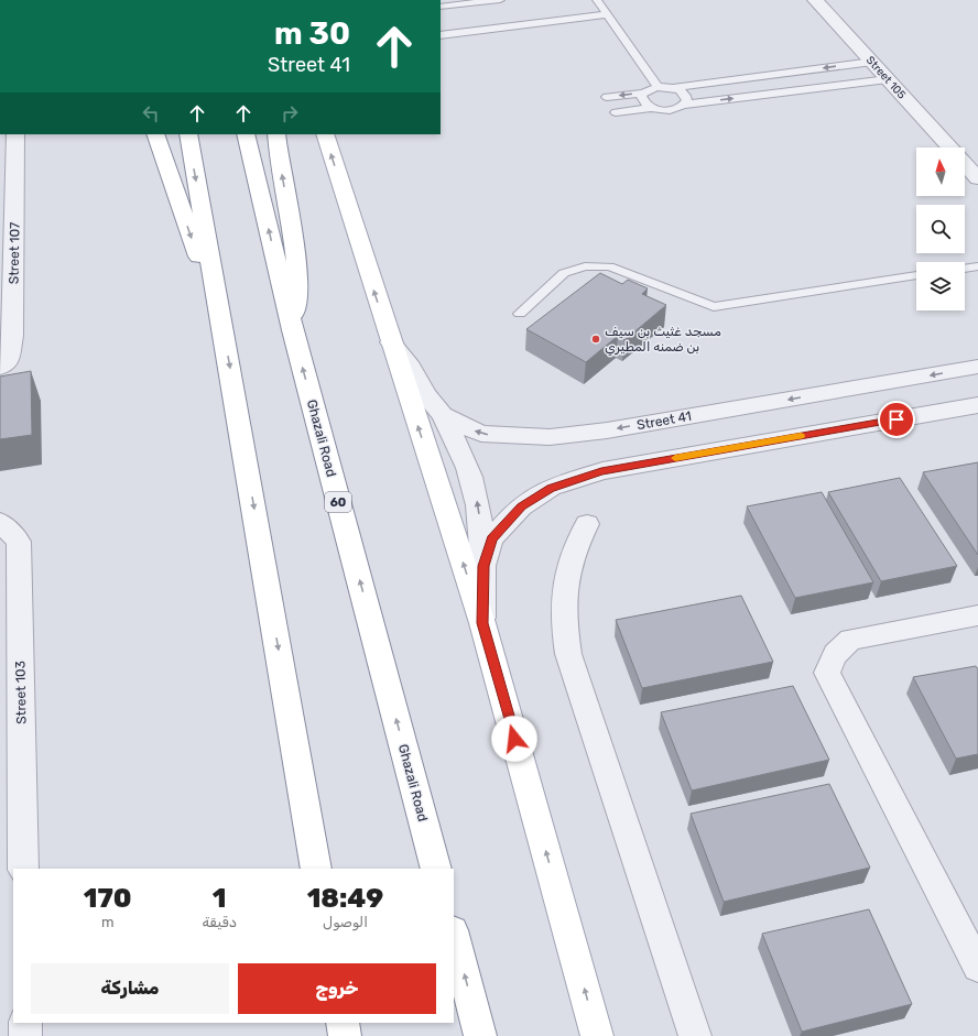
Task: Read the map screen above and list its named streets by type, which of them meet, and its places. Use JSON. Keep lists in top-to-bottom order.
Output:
{
  "streets": {
    "main road": ["Ghazali Road", "60"],
    "street": [
      "Street 105",
      "Street 107",
      "Street 41",
      "Street 103"
    ]
  },
  "places": ["مسجد غثيث بن سيف بن ضمنه المطيري"],
  "north": "top",
  "page": {
    "turn": ["30 m", "Street 41"],
    "eta": [
      "18:49",
      "الوصول",
      "1",
      "دقيقة",
      "170",
      "m"
    ],
    "buttons": ["خروج", "مشاركة"]
  }
}
